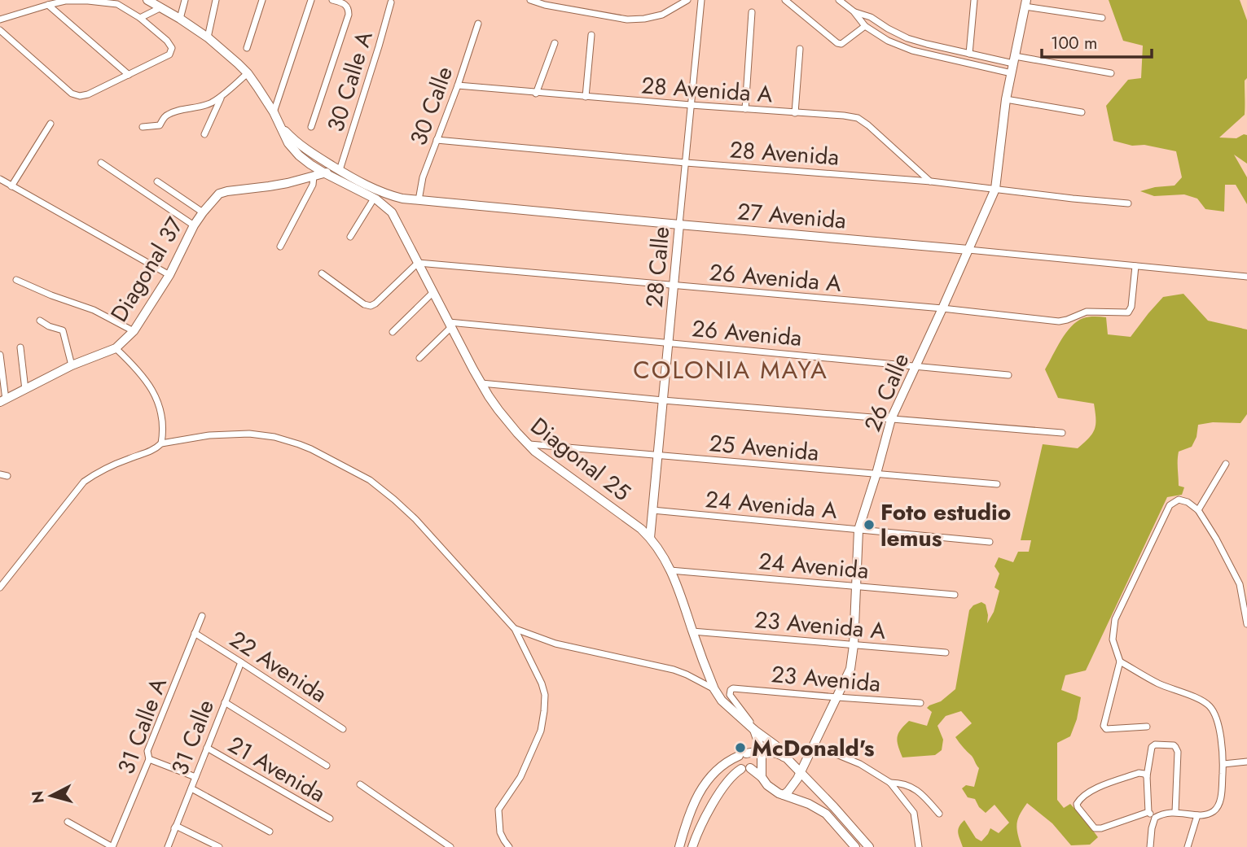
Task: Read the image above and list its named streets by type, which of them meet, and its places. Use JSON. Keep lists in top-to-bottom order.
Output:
{
  "streets": {
    "main road": [
      "27 Avenida",
      "28 Calle",
      "Diagonal 37",
      "26 Calle",
      "Diagonal 25"
    ],
    "street": [
      "30 Calle A",
      "28 Avenida A",
      "30 Calle",
      "28 Avenida",
      "26 Avenida A",
      "26 Avenida",
      "25 Avenida",
      "24 Avenida A",
      "24 Avenida",
      "23 Avenida A",
      "22 Avenida",
      "23 Avenida",
      "31 Calle A",
      "31 Calle",
      "21 Avenida"
    ]
  },
  "crossings": [
    ["30 Calle A", "27 Avenida"],
    ["30 Calle A", "Diagonal 37"],
    ["30 Calle A", "Diagonal 25"],
    ["28 Avenida A", "30 Calle"],
    ["28 Avenida A", "28 Avenida"],
    ["28 Avenida A", "28 Calle"],
    ["30 Calle", "28 Avenida"],
    ["30 Calle", "27 Avenida"],
    ["28 Avenida", "28 Calle"],
    ["28 Avenida", "26 Calle"],
    ["27 Avenida", "28 Calle"],
    ["27 Avenida", "Diagonal 37"],
    ["27 Avenida", "26 Avenida A"],
    ["27 Avenida", "26 Calle"],
    ["27 Avenida", "Diagonal 25"],
    ["28 Calle", "26 Avenida A"],
    ["28 Calle", "26 Avenida"],
    ["28 Calle", "25 Avenida"],
    ["28 Calle", "Diagonal 25"],
    ["28 Calle", "24 Avenida A"],
    ["Diagonal 37", "Diagonal 25"],
    ["26 Avenida A", "26 Calle"],
    ["26 Avenida A", "Diagonal 25"],
    ["26 Avenida", "26 Calle"],
    ["26 Avenida", "Diagonal 25"],
    ["26 Calle", "25 Avenida"],
    ["26 Calle", "Diagonal 25"],
    ["26 Calle", "24 Avenida A"],
    ["26 Calle", "24 Avenida"],
    ["26 Calle", "23 Avenida A"],
    ["26 Calle", "23 Avenida"],
    ["25 Avenida", "Diagonal 25"],
    ["Diagonal 25", "24 Avenida"],
    ["Diagonal 25", "23 Avenida A"],
    ["Diagonal 25", "23 Avenida"],
    ["22 Avenida", "31 Calle A"],
    ["22 Avenida", "31 Calle"],
    ["31 Calle", "21 Avenida"]
  ],
  "districts": ["COLONIA MAYA"],
  "places": ["Foto estudio lemus", "McDonald's"],
  "scale_bar": "100 m",
  "north": "left"
}
